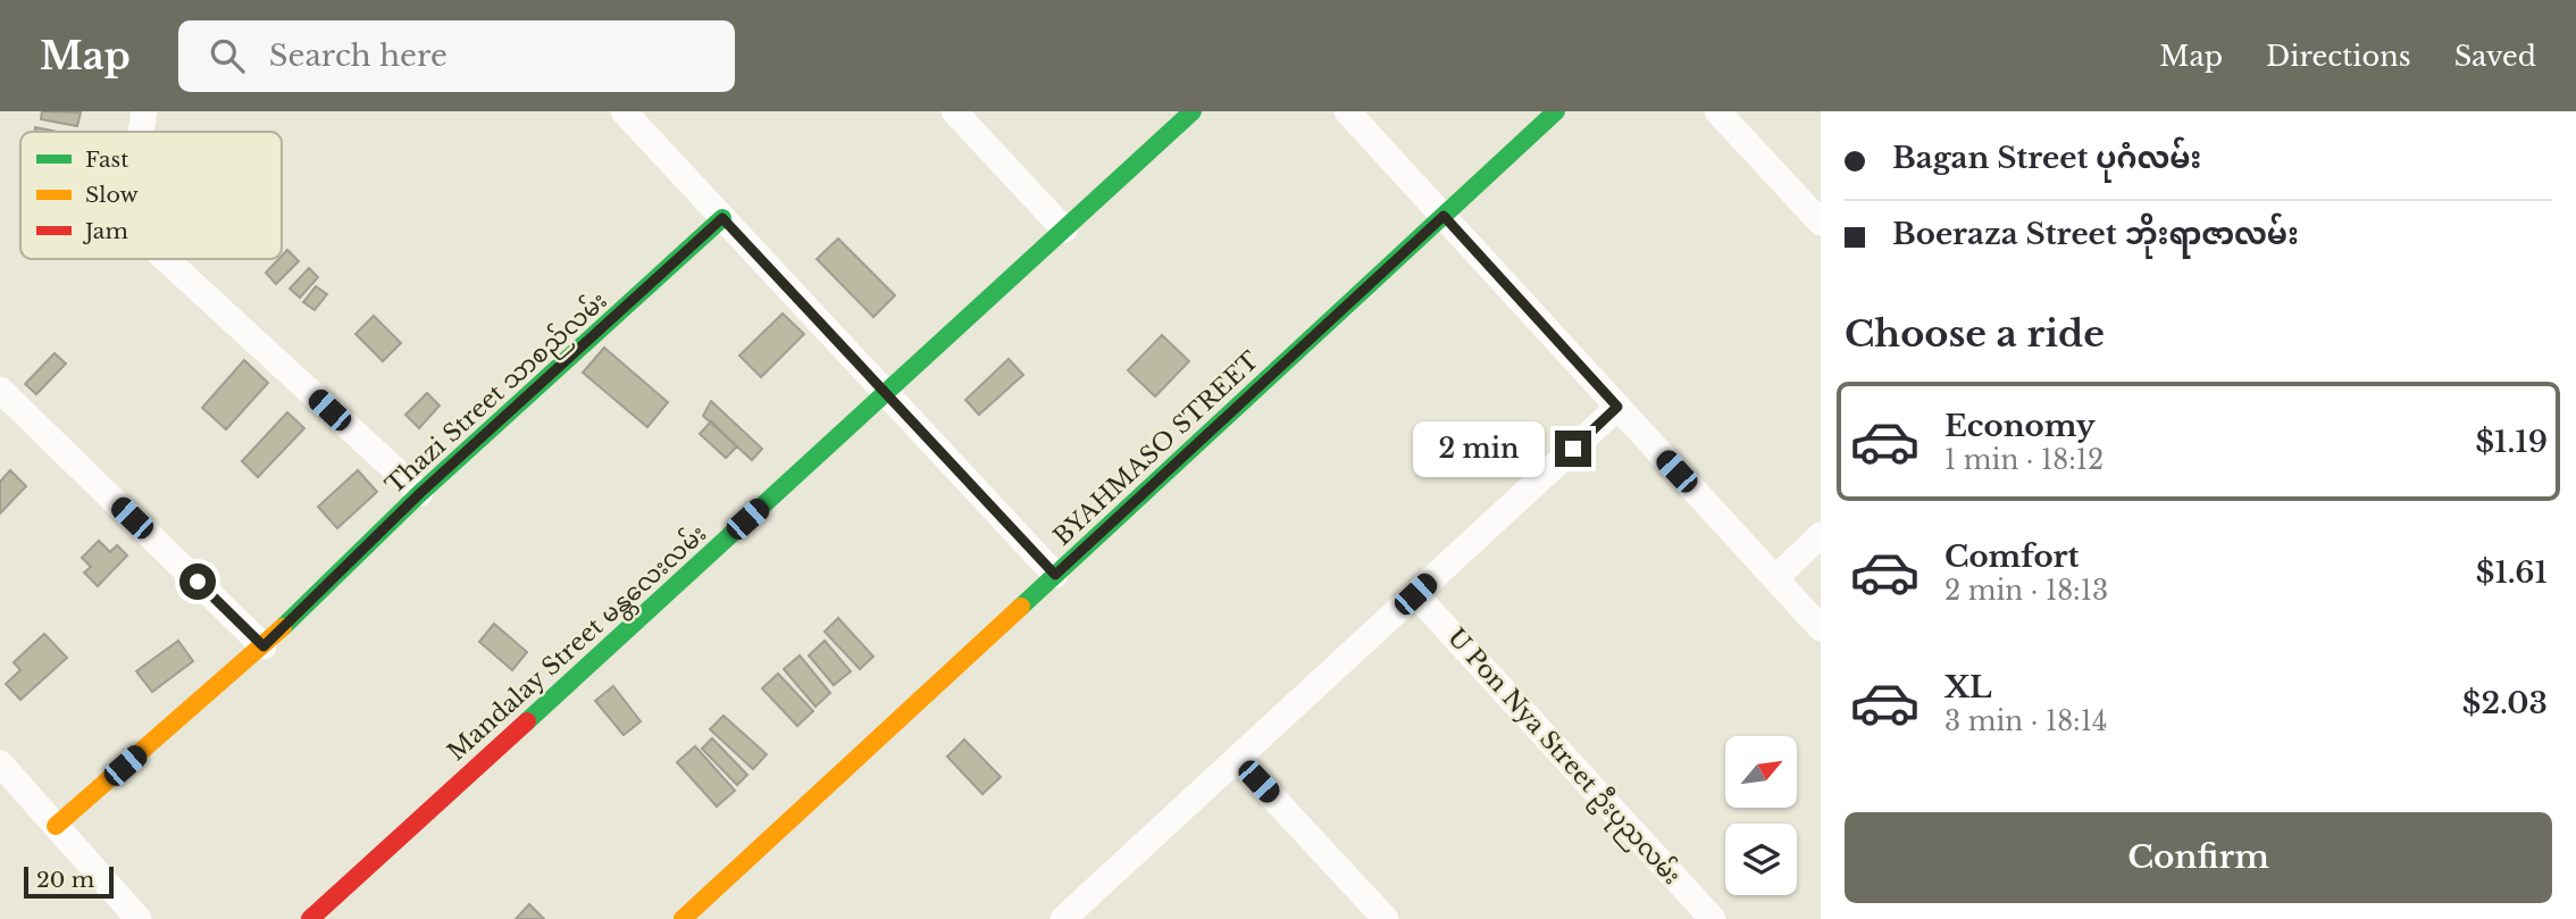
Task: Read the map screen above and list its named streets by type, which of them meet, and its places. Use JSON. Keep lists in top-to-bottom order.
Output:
{
  "streets": {
    "street": [
      "Thazi Street သာစည်လမ်း",
      "BYAHMASO STREET",
      "Mandalay Street မန္တလေးလမ်း",
      "U Pon Nya Street ဦးပုညလမ်း"
    ]
  },
  "legend": ["Fast", "Slow", "Jam"],
  "scale_bar": "20 m",
  "north": "top right",
  "page": {
    "header": "Map",
    "search": "Search here",
    "nav": ["Map", "Directions", "Saved"],
    "banner": ["Bagan Street ပုဂံလမ်း", "Boeraza Street ဘိုးရာဇာလမ်း"],
    "heading": "Choose a ride",
    "list": [
      {
        "name": "Economy",
        "note": "1 min · 18:12",
        "value": "$1.19"
      },
      {
        "name": "Comfort",
        "note": "2 min · 18:13",
        "value": "$1.61"
      },
      {
        "name": "XL",
        "note": "3 min · 18:14",
        "value": "$2.03"
      }
    ],
    "bubble": "2 min",
    "buttons": "Confirm",
    "scale": "20 m"
  }
}
